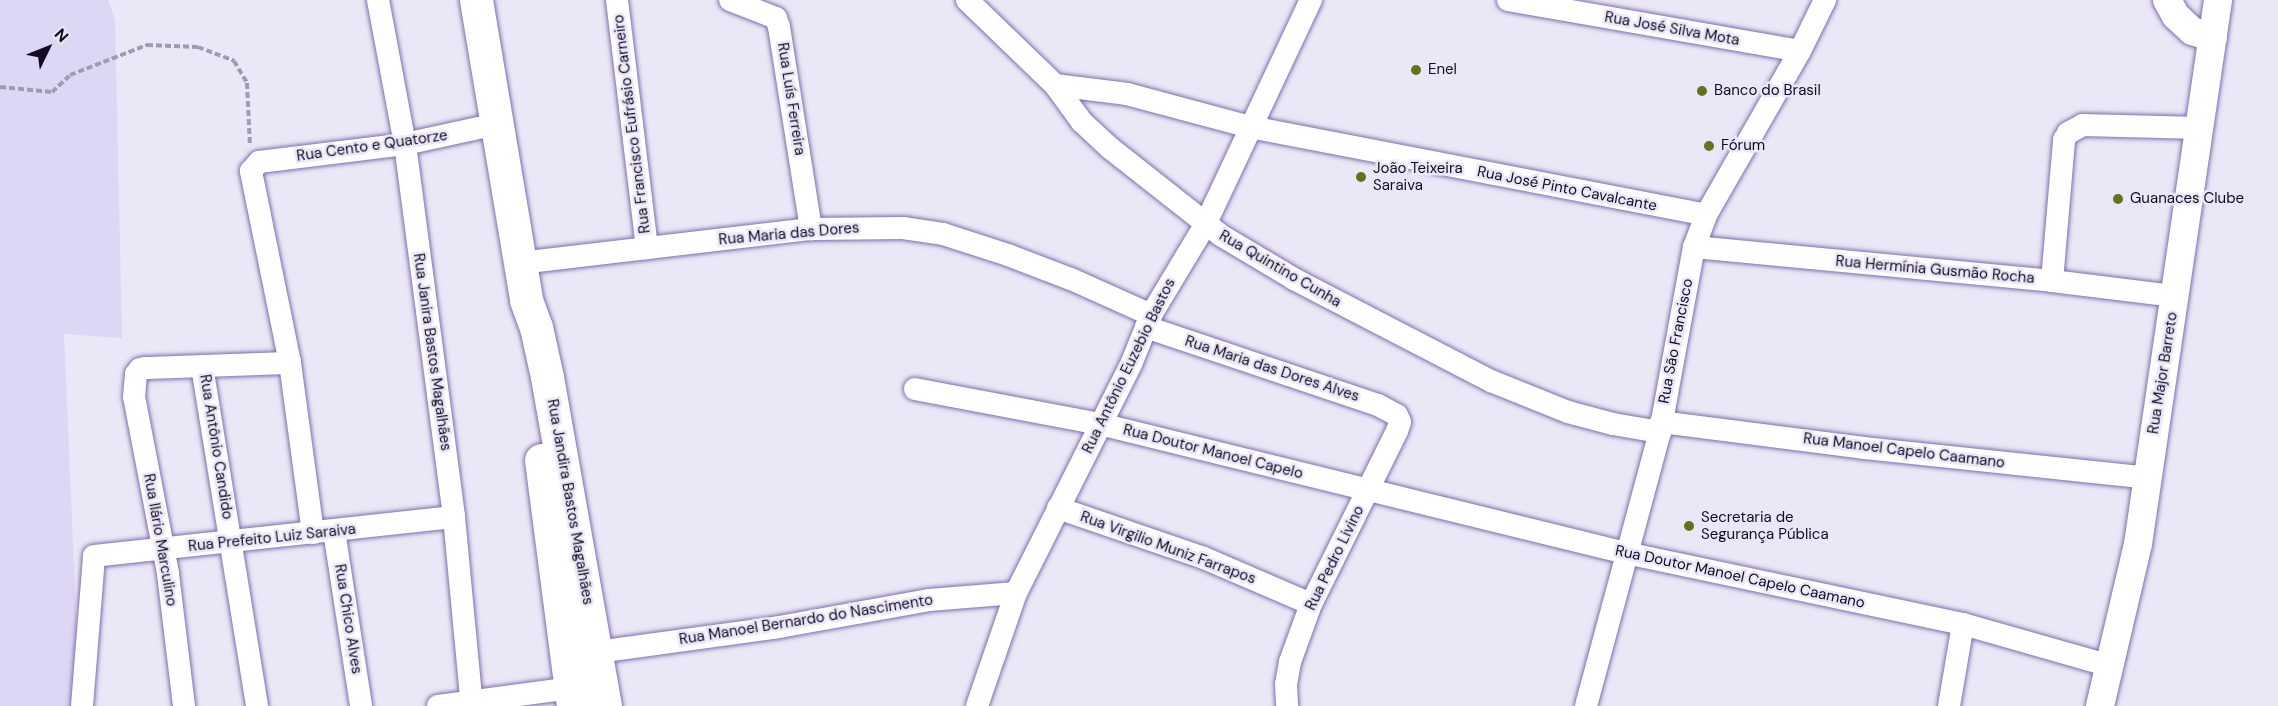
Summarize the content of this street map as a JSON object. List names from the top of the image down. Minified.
{"streets":{"highway":["Rua Jandira Bastos Magalhães"],"main road":["Rua Major Barreto"],"street":["Rua José Silva Mota","Rua Luís Ferreira","Rua Francisco Eufrásio Carneiro","Rua Cento e Quatorze","Rua José Pinto Cavalcante","Rua Maria das Dores","Rua Quintino Cunha","Rua Hermínia Gusmão Rocha","Rua São Francisco","Rua Janira Bastos Magalhães","Rua Antônio Euzebio Bastos","Rua Maria das Dores Alves","Rua Antônio Candido","Rua Manoel Capelo Caamano","Rua Doutor Manoel Capelo","Rua Prefeito Luiz Saraiva","Rua Ilário Marculino","Rua Virgilio Muniz Farrapos","Rua Pedro Livino","Rua Doutor Manoel Capelo Caamano","Rua Chico Alves","Rua Manoel Bernardo do Nascimento"]},"crossings":[["Rua José Silva Mota","Rua São Francisco"],["Rua Luís Ferreira","Rua Maria das Dores"],["Rua Francisco Eufrásio Carneiro","Rua Maria das Dores"],["Rua Cento e Quatorze","Rua Janira Bastos Magalhães"],["Rua Cento e Quatorze","Rua Jandira Bastos Magalhães"],["Rua Cento e Quatorze","Rua Chico Alves"],["Rua José Pinto Cavalcante","Rua Quintino Cunha"],["Rua José Pinto Cavalcante","Rua São Francisco"],["Rua José Pinto Cavalcante","Rua Antônio Euzebio Bastos"],["Rua Maria das Dores","Rua Antônio Euzebio Bastos"],["Rua Maria das Dores","Rua Maria das Dores Alves"],["Rua Maria das Dores","Rua Jandira Bastos Magalhães"],["Rua Quintino Cunha","Rua São Francisco"],["Rua Quintino Cunha","Rua Antônio Euzebio Bastos"],["Rua Quintino Cunha","Rua Manoel Capelo Caamano"],["Rua Hermínia Gusmão Rocha","Rua São Francisco"],["Rua Hermínia Gusmão Rocha","Rua Major Barreto"],["Rua São Francisco","Rua Manoel Capelo Caamano"],["Rua São Francisco","Rua Doutor Manoel Capelo Caamano"],["Rua Janira Bastos Magalhães","Rua Prefeito Luiz Saraiva"],["Rua Antônio Euzebio Bastos","Rua Maria das Dores Alves"],["Rua Antônio Euzebio Bastos","Rua Doutor Manoel Capelo"],["Rua Antônio Euzebio Bastos","Rua Virgilio Muniz Farrapos"],["Rua Antônio Euzebio Bastos","Rua Manoel Bernardo do Nascimento"],["Rua Maria das Dores Alves","Rua Pedro Livino"],["Rua Major Barreto","Rua Manoel Capelo Caamano"],["Rua Major Barreto","Rua Doutor Manoel Capelo Caamano"],["Rua Antônio Candido","Rua Prefeito Luiz Saraiva"],["Rua Antônio Candido","Rua Ilário Marculino"],["Rua Doutor Manoel Capelo","Rua Pedro Livino"],["Rua Doutor Manoel Capelo","Rua Doutor Manoel Capelo Caamano"],["Rua Jandira Bastos Magalhães","Rua Manoel Bernardo do Nascimento"],["Rua Prefeito Luiz Saraiva","Rua Ilário Marculino"],["Rua Prefeito Luiz Saraiva","Rua Chico Alves"],["Rua Virgilio Muniz Farrapos","Rua Pedro Livino"],["Rua Pedro Livino","Rua Doutor Manoel Capelo Caamano"]],"places":["Enel","Banco do Brasil","Fórum","João Teixeira Saraiva","Guanaces Clube","Secretaria de Segurança Pública"],"north":"top right"}
